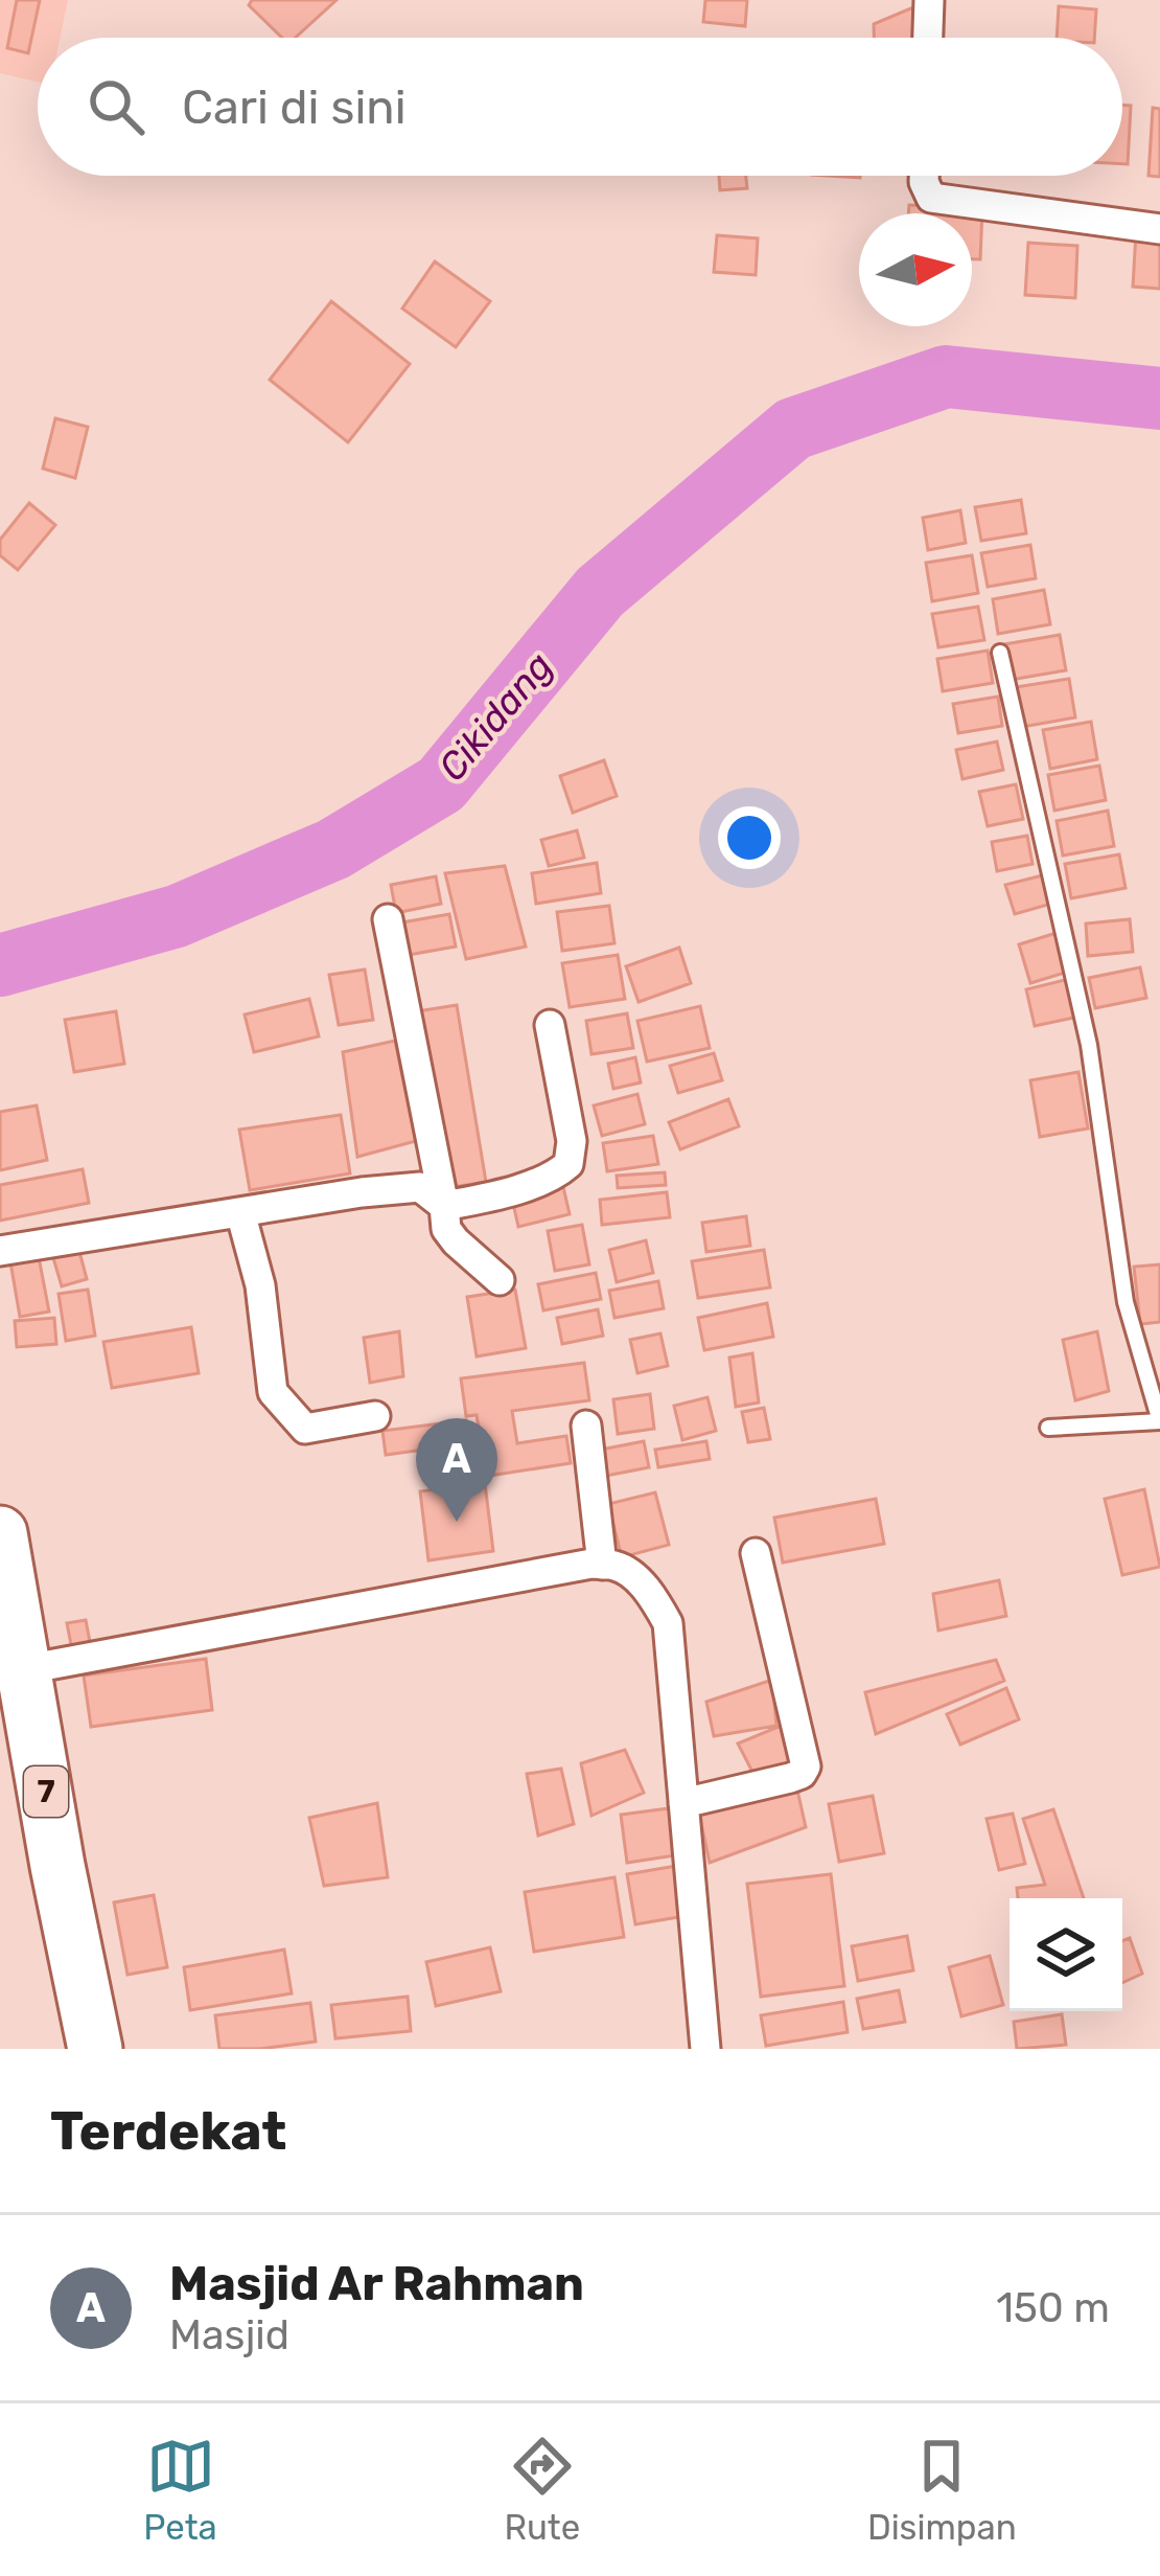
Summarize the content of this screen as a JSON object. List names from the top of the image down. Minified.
{"streets":{"highway":["7"]},"water":["Cikidang"],"north":"right","page":{"search":"Cari di sini","pins":"A","heading":"Terdekat","list":[{"mark":"A","name":"Masjid Ar Rahman","note":"Masjid","value":"150 m"}],"nav":["Peta","Rute","Disimpan"]}}
